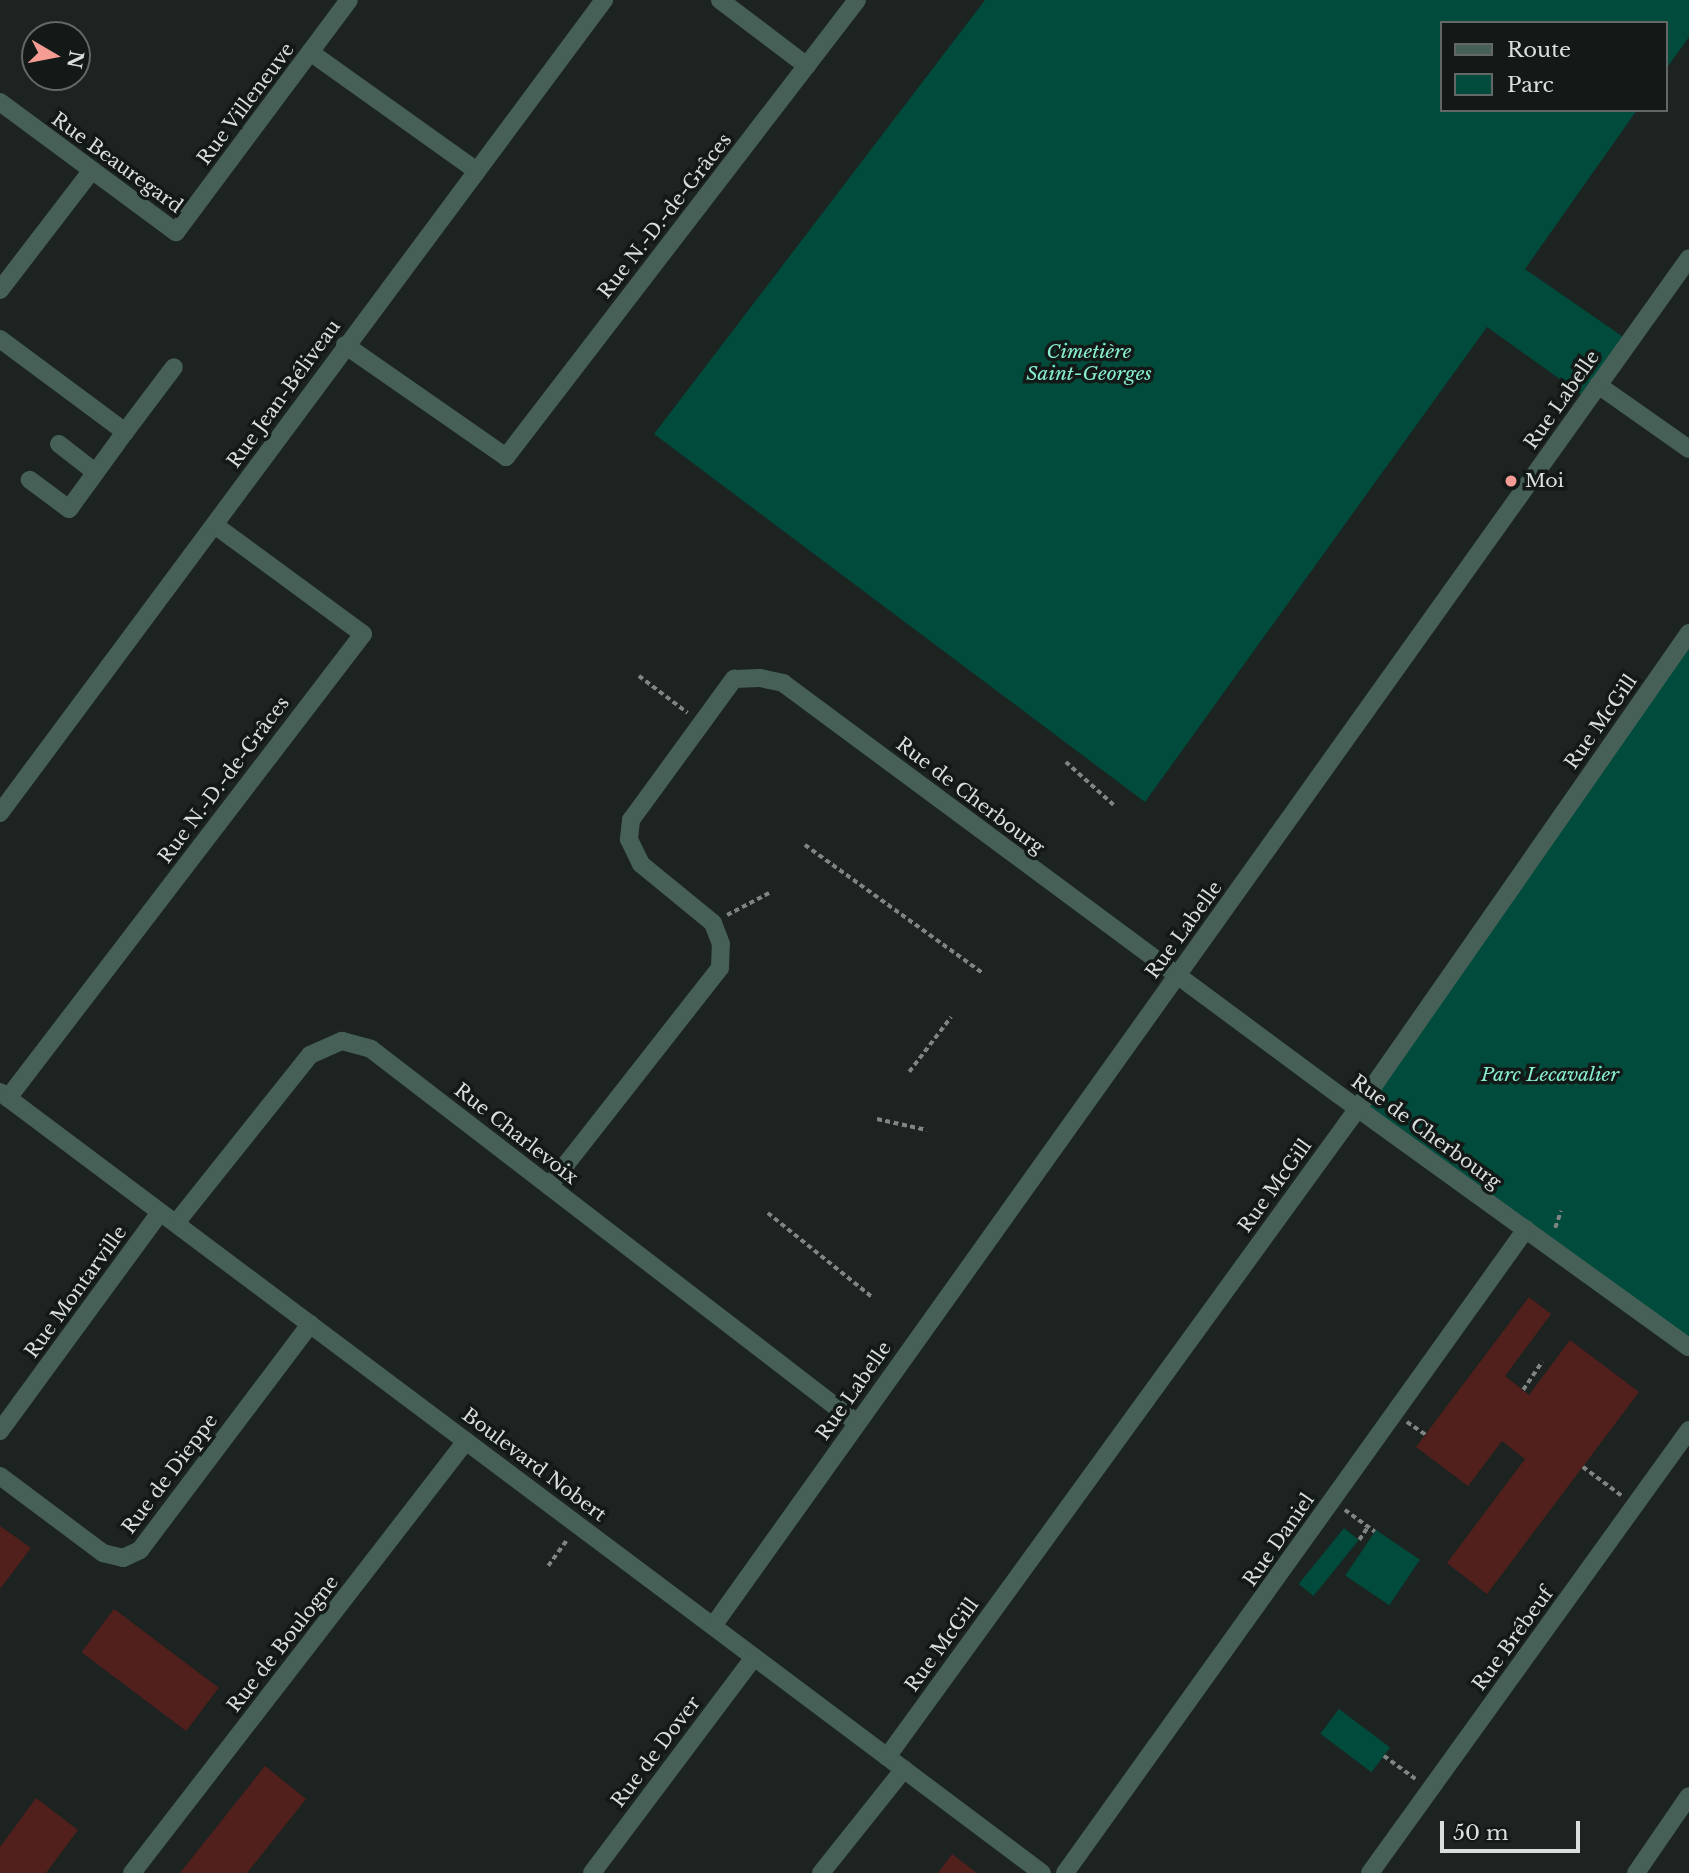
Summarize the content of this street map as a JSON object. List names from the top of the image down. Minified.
{"streets":{"street":["Rue Villeneuve","Rue Beauregard","Rue N.-D.-de-Grâces","Rue Jean-Béliveau","Rue Labelle","Rue McGill","Rue de Cherbourg","Rue Charlevoix","Rue Montarville","Boulevard Nobert","Rue de Dieppe","Rue Daniel","Rue Brébeuf","Rue de Boulogne","Rue de Dover"]},"crossings":[["Rue Villeneuve","Rue Beauregard"],["Rue N.-D.-de-Grâces","Rue Jean-Béliveau"],["Rue N.-D.-de-Grâces","Boulevard Nobert"],["Rue Labelle","Rue de Cherbourg"],["Rue Labelle","Rue Charlevoix"],["Rue Labelle","Boulevard Nobert"],["Rue McGill","Rue de Cherbourg"],["Rue McGill","Boulevard Nobert"],["Rue de Cherbourg","Rue Daniel"],["Rue Charlevoix","Boulevard Nobert"],["Rue Montarville","Boulevard Nobert"],["Boulevard Nobert","Rue de Dieppe"],["Boulevard Nobert","Rue de Boulogne"],["Boulevard Nobert","Rue de Dover"]],"parks":["Cimetière Saint-Georges","Parc Lecavalier"],"places":["Moi"],"legend":["Route","Parc"],"scale_bar":"50 m","north":"right"}
